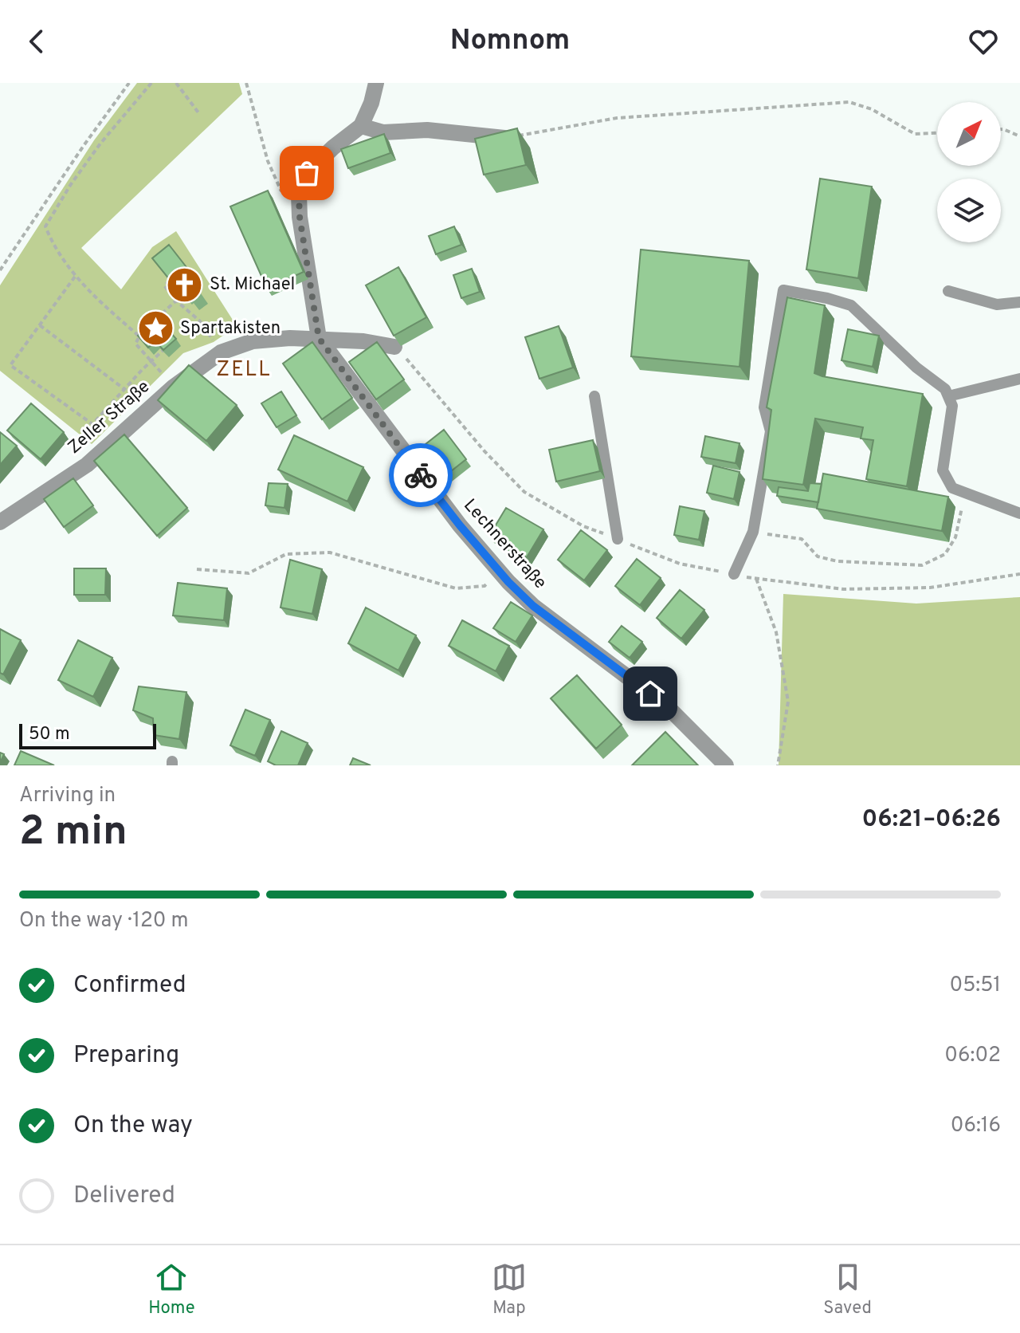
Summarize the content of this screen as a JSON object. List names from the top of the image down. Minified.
{"streets":{"street":["Zeller Straße","Lechnerstraße"]},"crossings":[["Zeller Straße","Lechnerstraße"]],"districts":["ZELL"],"places":{"church":["St. Michael"],"place":["Spartakisten"]},"scale_bar":"50 m","north":"top right","page":{"header":"Nomnom","scale":"50 m","heading":["2 min","Arriving in","06:21–06:26"],"bar":"On the way · 120 m","list":[["Confirmed","05:51"],["Preparing","06:02"],["On the way","06:16"],"Delivered"],"tabs":["Home","Map","Saved"]}}
